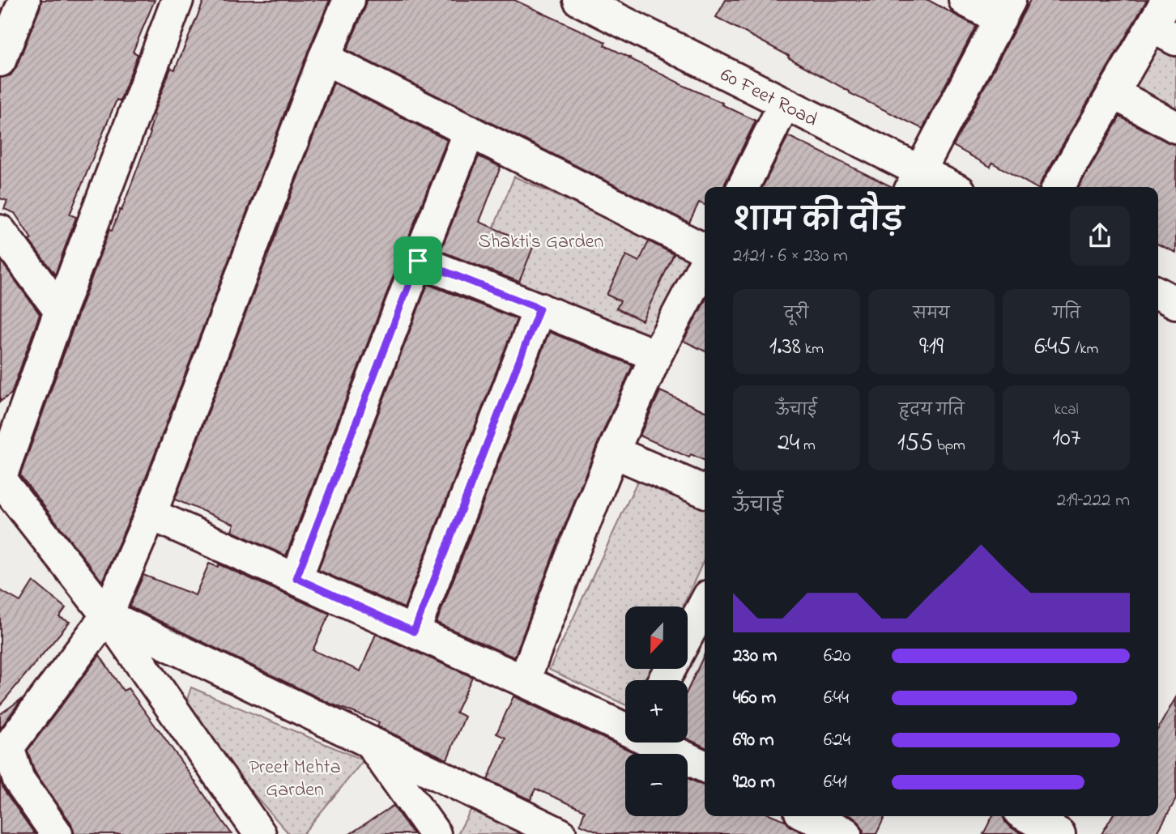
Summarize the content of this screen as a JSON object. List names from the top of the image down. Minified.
{"streets":{"street":["60 Feet Road"]},"parks":["Shakti's Garden","Preet Mehta Garden"],"north":"bottom","page":{"heading":["शाम की दौड़","21:21 · 6 × 230 m"],"stats":[["दूरी","1.38 km"],["समय","9:19"],["गति","6:45 /km"],["ऊँचाई","24 m"],["हृदय गति","155 bpm"],["kcal","107"]],"chart":["ऊँचाई","219–222 m"],"map_buttons":["+","−"],"list":[{"name":"230 m","note":"6:20"},{"name":"460 m","note":"6:44"},{"name":"690 m","note":"6:24"},{"name":"920 m","note":"6:41"}]}}
